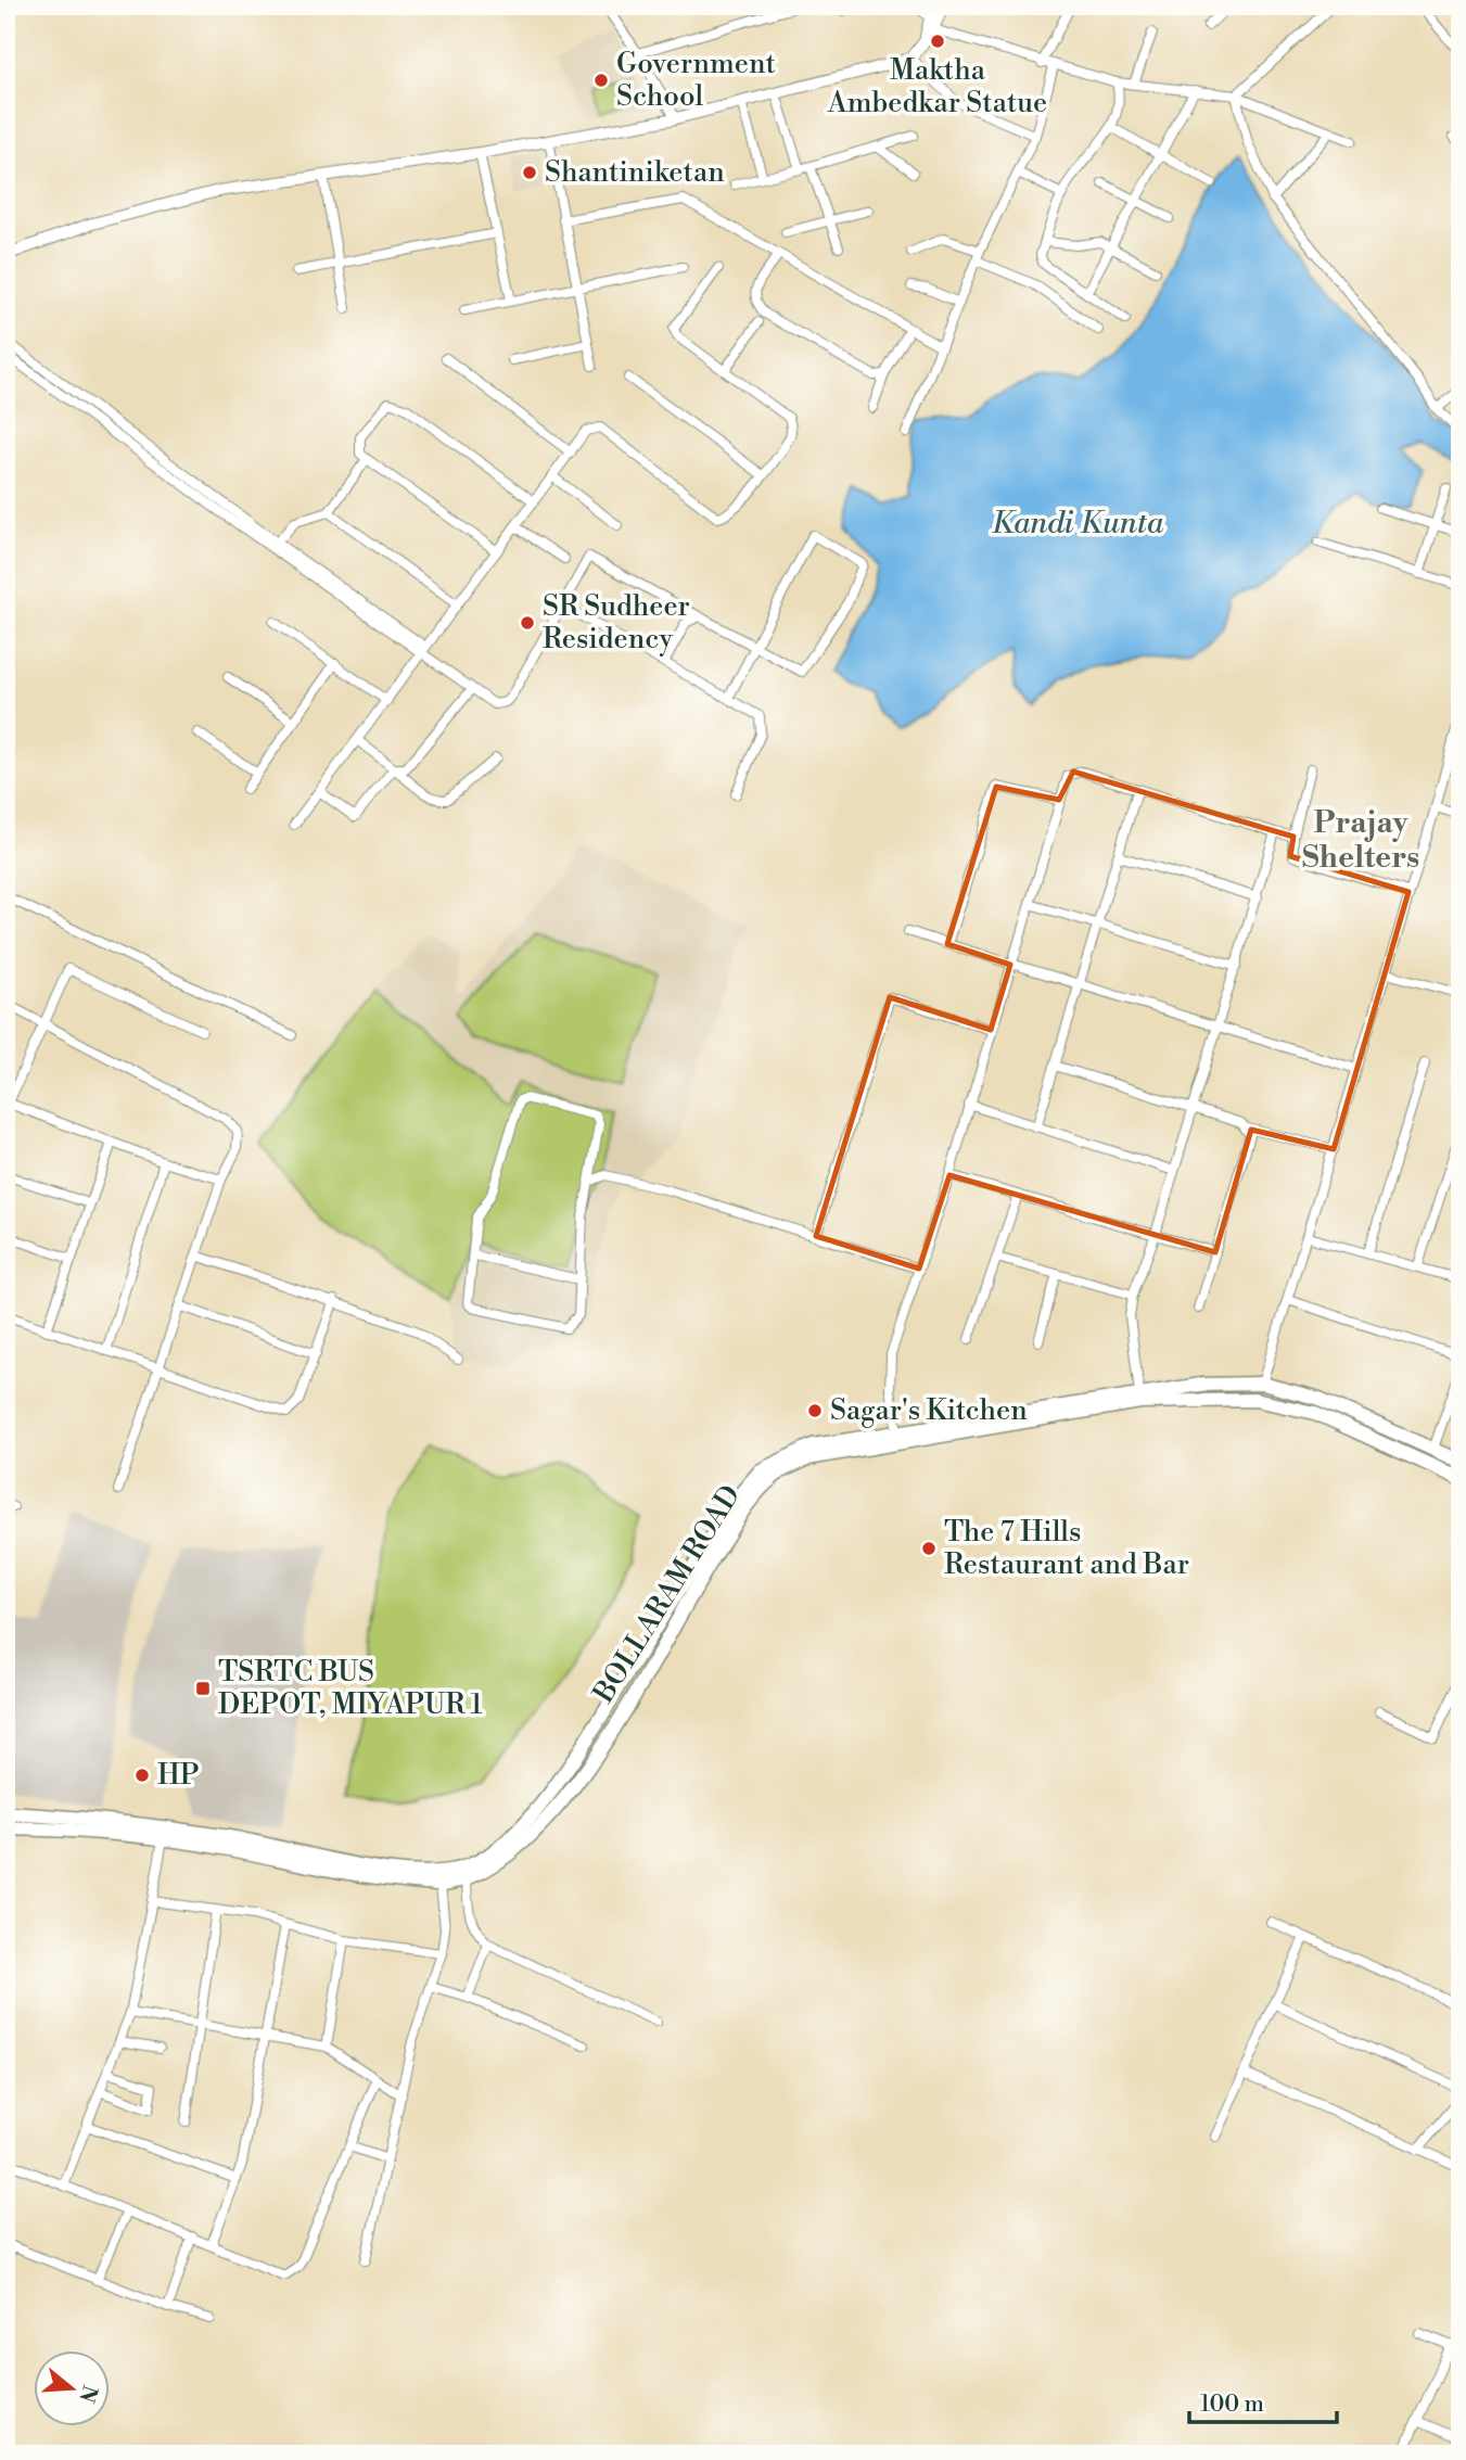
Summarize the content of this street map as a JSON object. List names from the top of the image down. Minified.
{"streets":{"main road":["BOLLARAM ROAD"]},"districts":["Prajay Shelters"],"water":["Kandi Kunta"],"places":{"other":["Maktha Ambedkar Statue","Government School","Shantiniketan","SR Sudheer Residency","Sagar's Kitchen","The 7 Hills Restaurant and Bar","HP"],"transit":["TSRTC BUS DEPOT, MIYAPUR 1"]},"scale_bar":"100 m","north":"right"}
